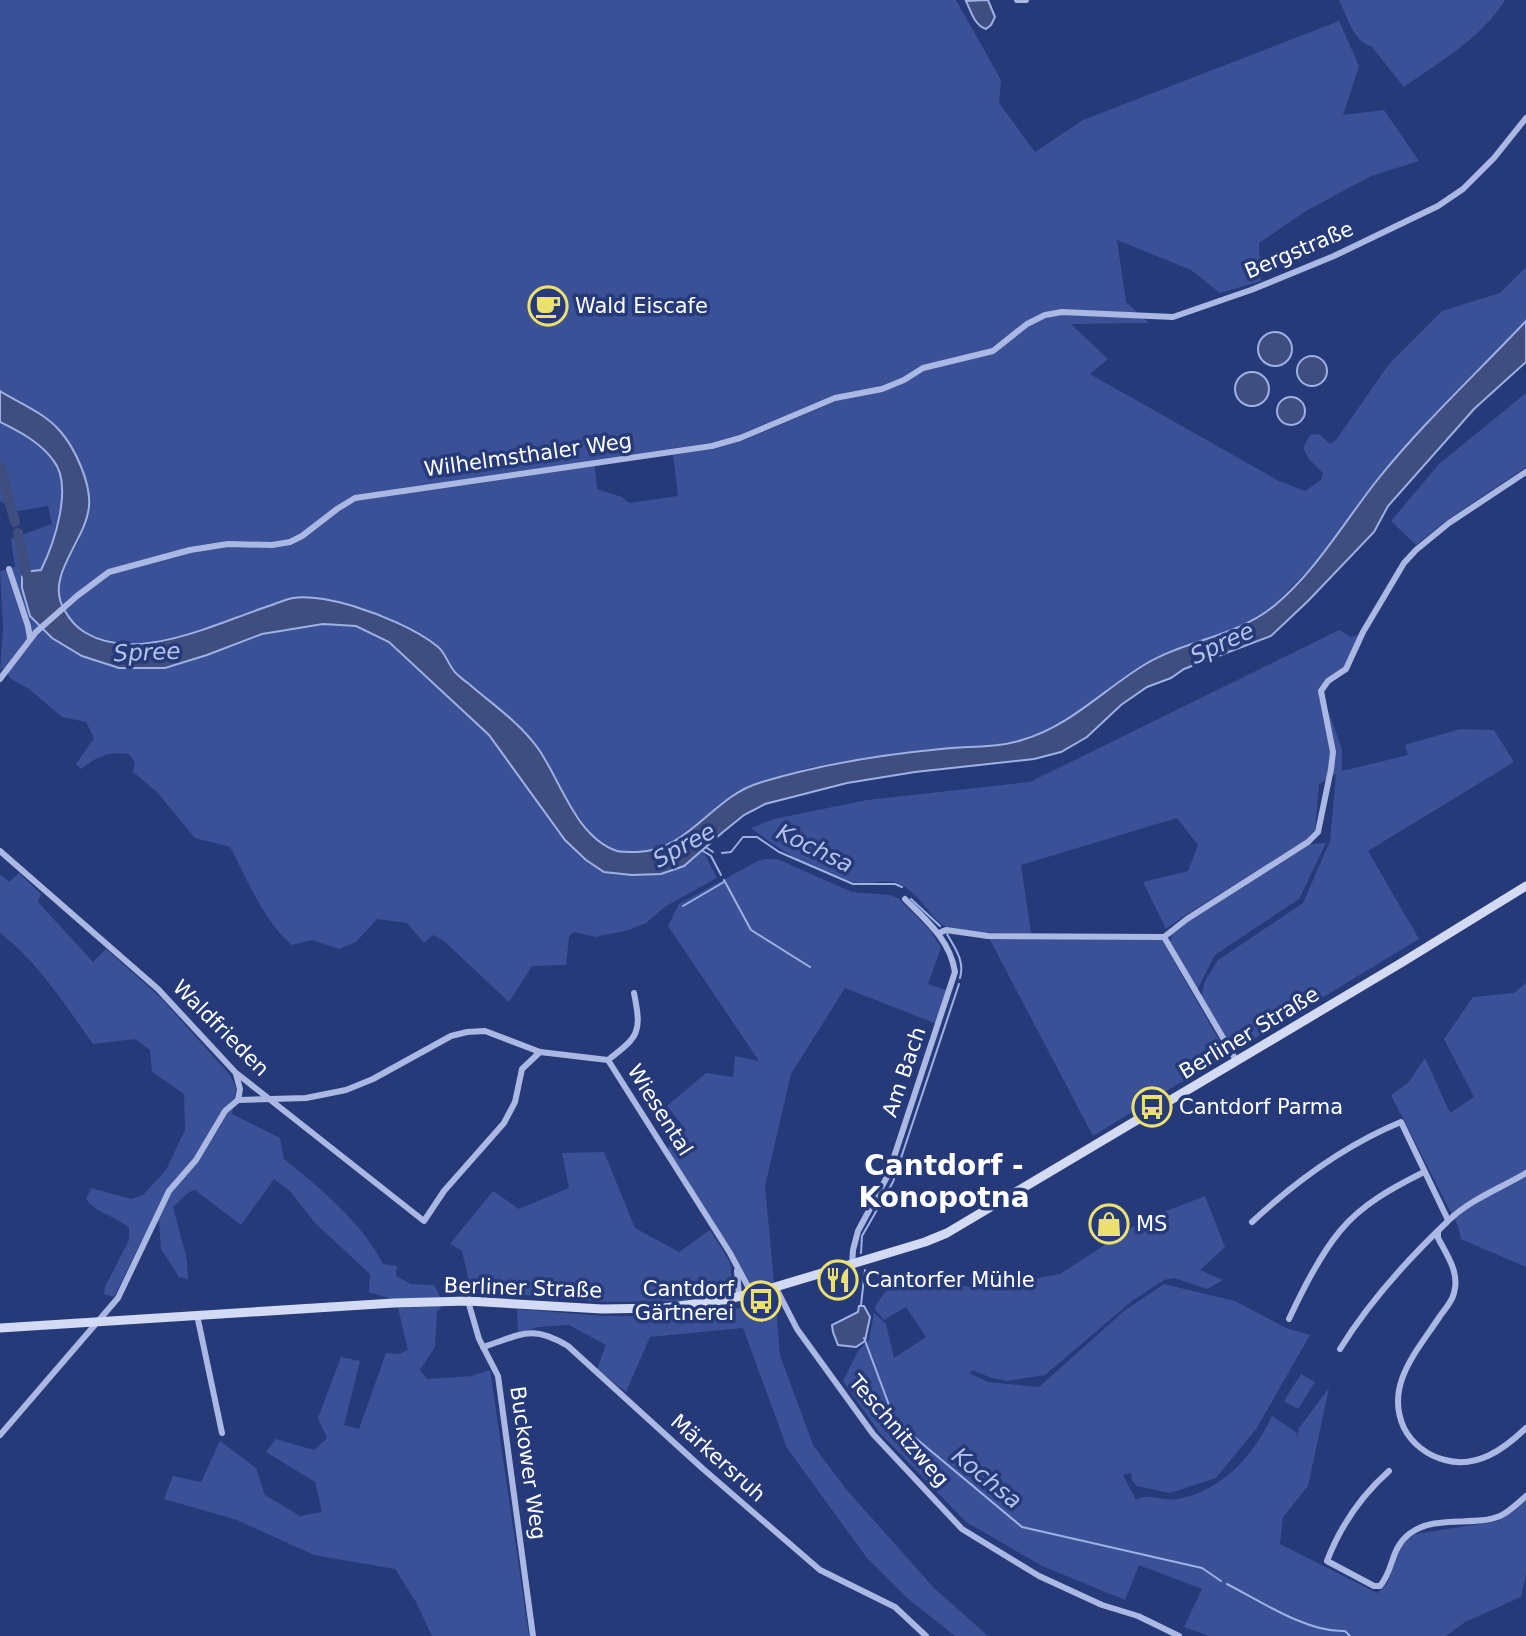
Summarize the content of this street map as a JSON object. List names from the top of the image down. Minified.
{"streets":{"main road":["Berliner Straße"],"street":["Bergstraße","Wilhelmsthaler Weg","Waldfrieden","Am Bach","Wiesental","Teschnitzweg","Märkersruh","Buckower Weg"]},"crossings":[["Bergstraße","Wilhelmsthaler Weg"],["Waldfrieden","Wiesental"],["Berliner Straße","Am Bach"],["Berliner Straße","Wiesental"],["Berliner Straße","Teschnitzweg"],["Berliner Straße","Buckower Weg"],["Märkersruh","Buckower Weg"]],"districts":["Cantdorf - Konopotna"],"water":["Spree","Kochsa"],"places":{"cafe":["Wald Eiscafe"],"bus stop":["Cantdorf Parma","Cantdorf Gärtnerei"],"shop":["MS"],"restaurant":["Cantorfer Mühle"]}}
